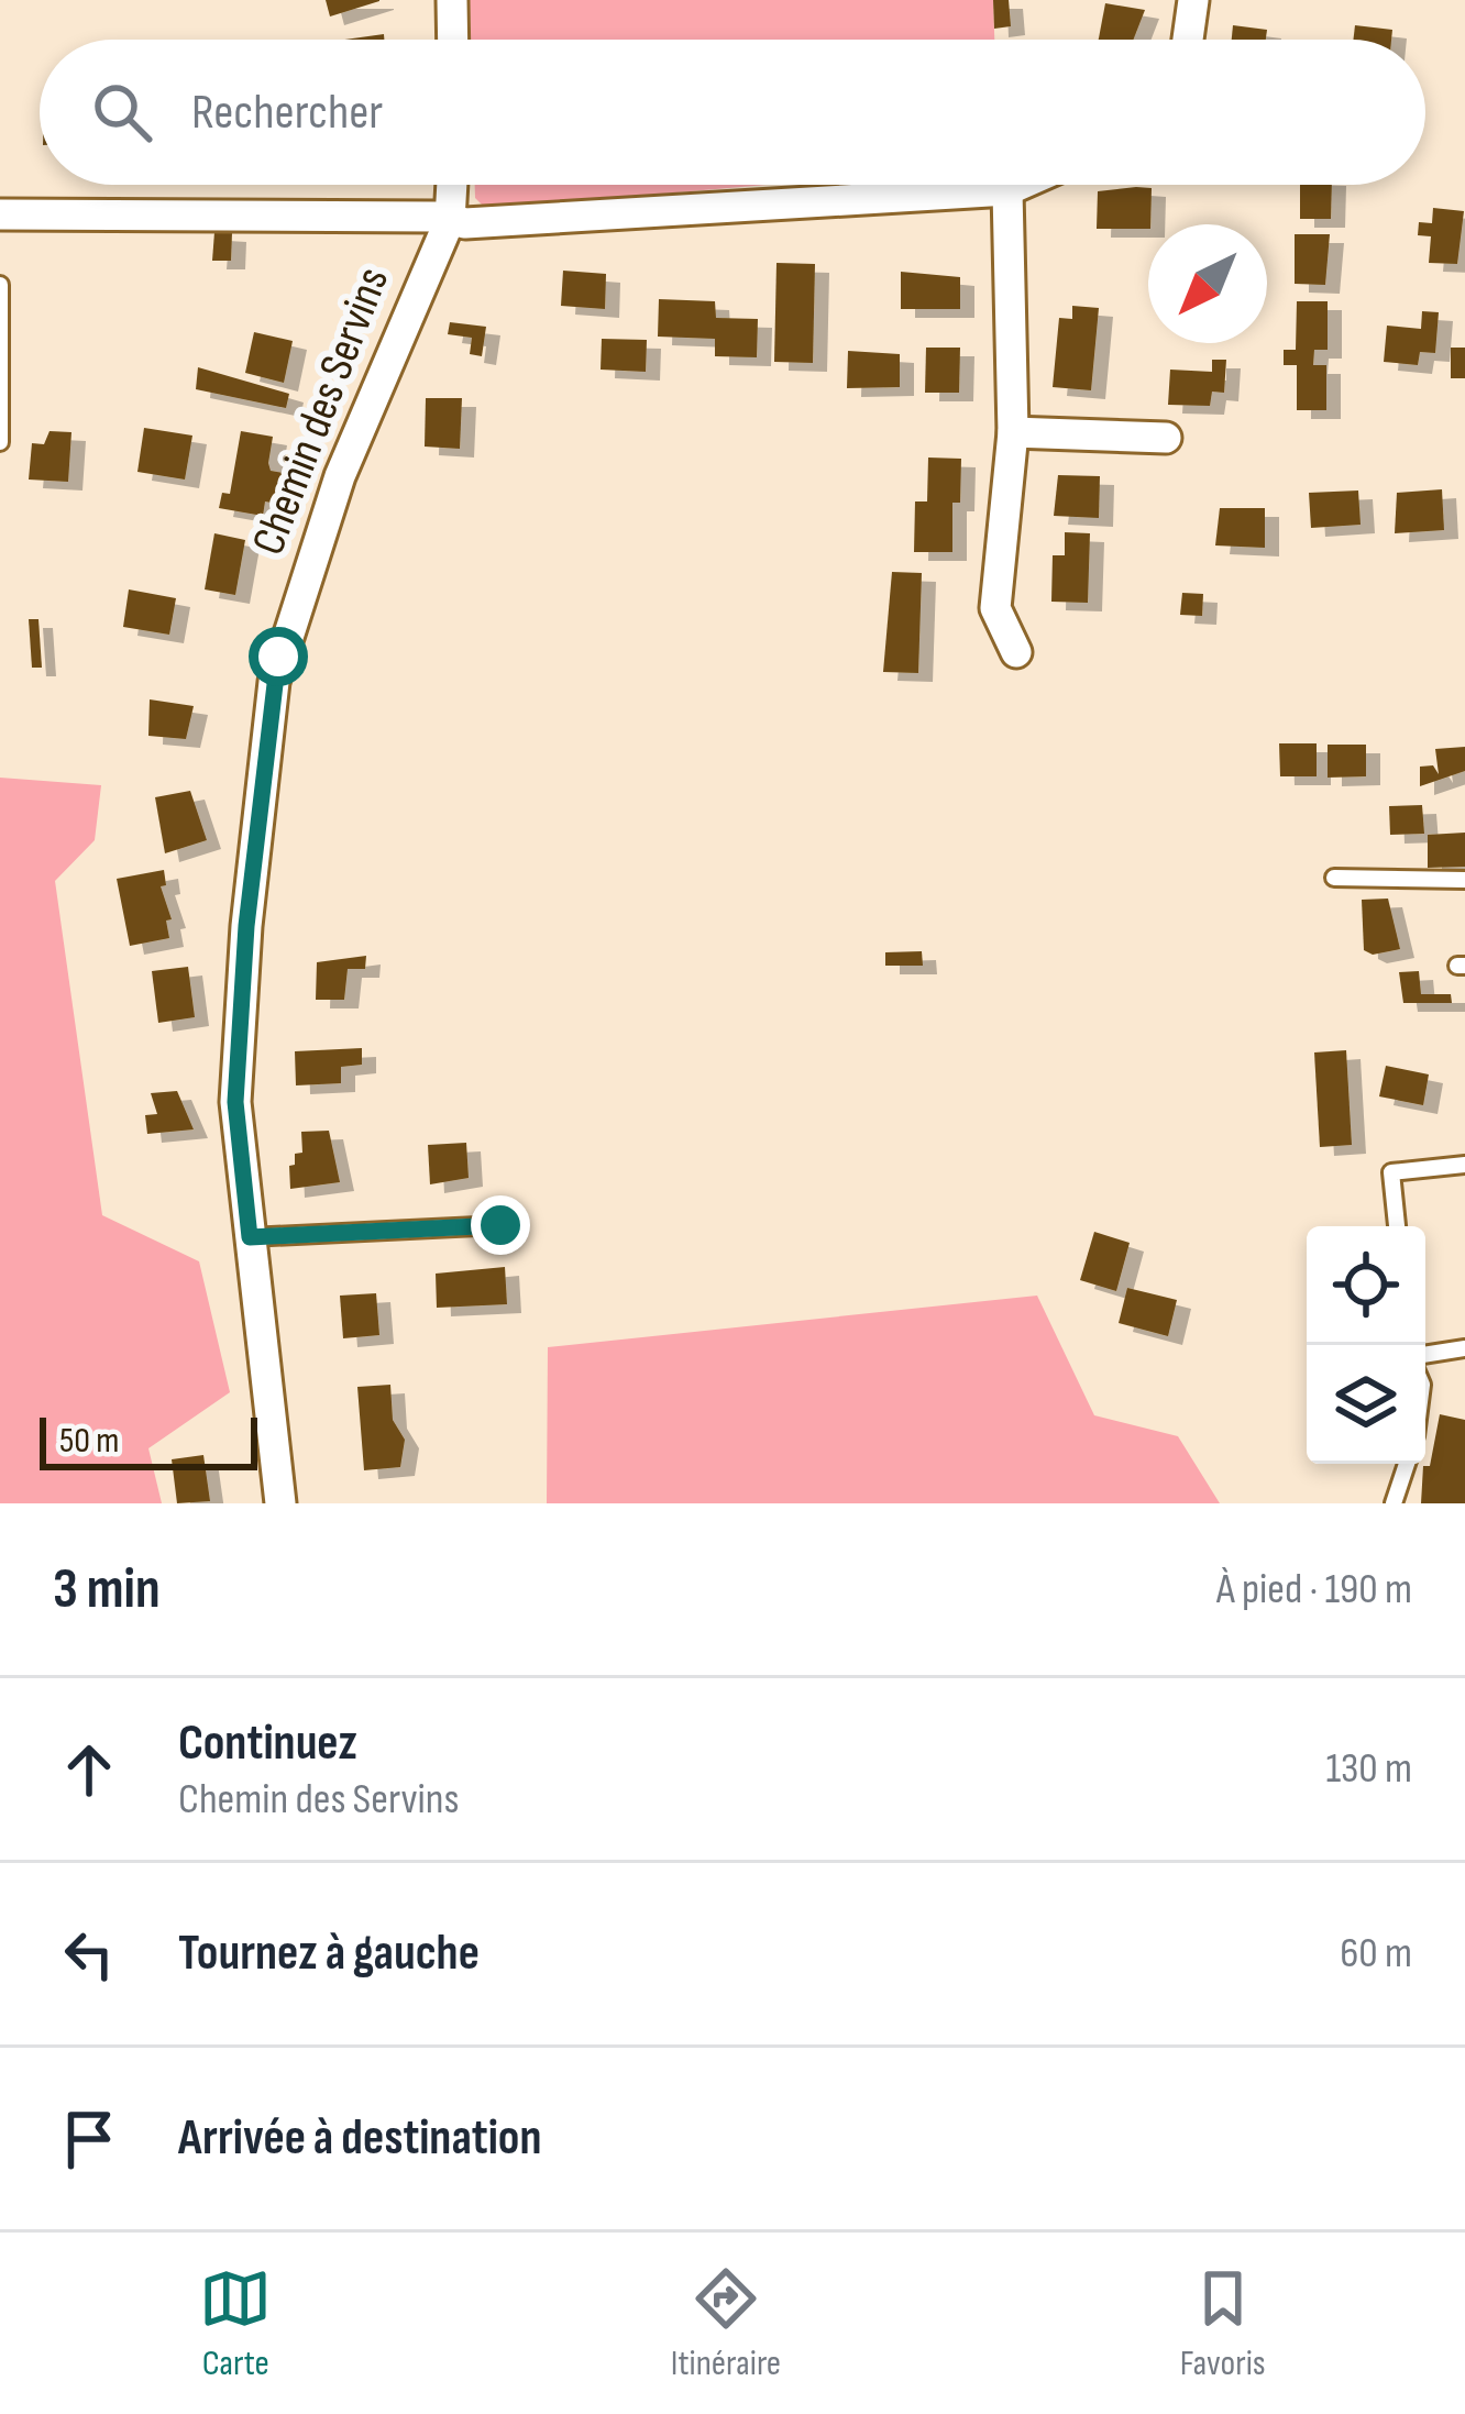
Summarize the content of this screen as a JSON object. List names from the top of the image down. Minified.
{"streets":{"street":["Chemin des Servins"]},"scale_bar":"50 m","north":"bottom left","page":{"search":"Rechercher","scale":"50 m","heading":["3 min","À pied · 190 m"],"list":[["Continuez","Chemin des Servins","130 m"],["Tournez à gauche","60 m"],"Arrivée à destination"],"nav":["Carte","Itinéraire","Favoris"]}}
